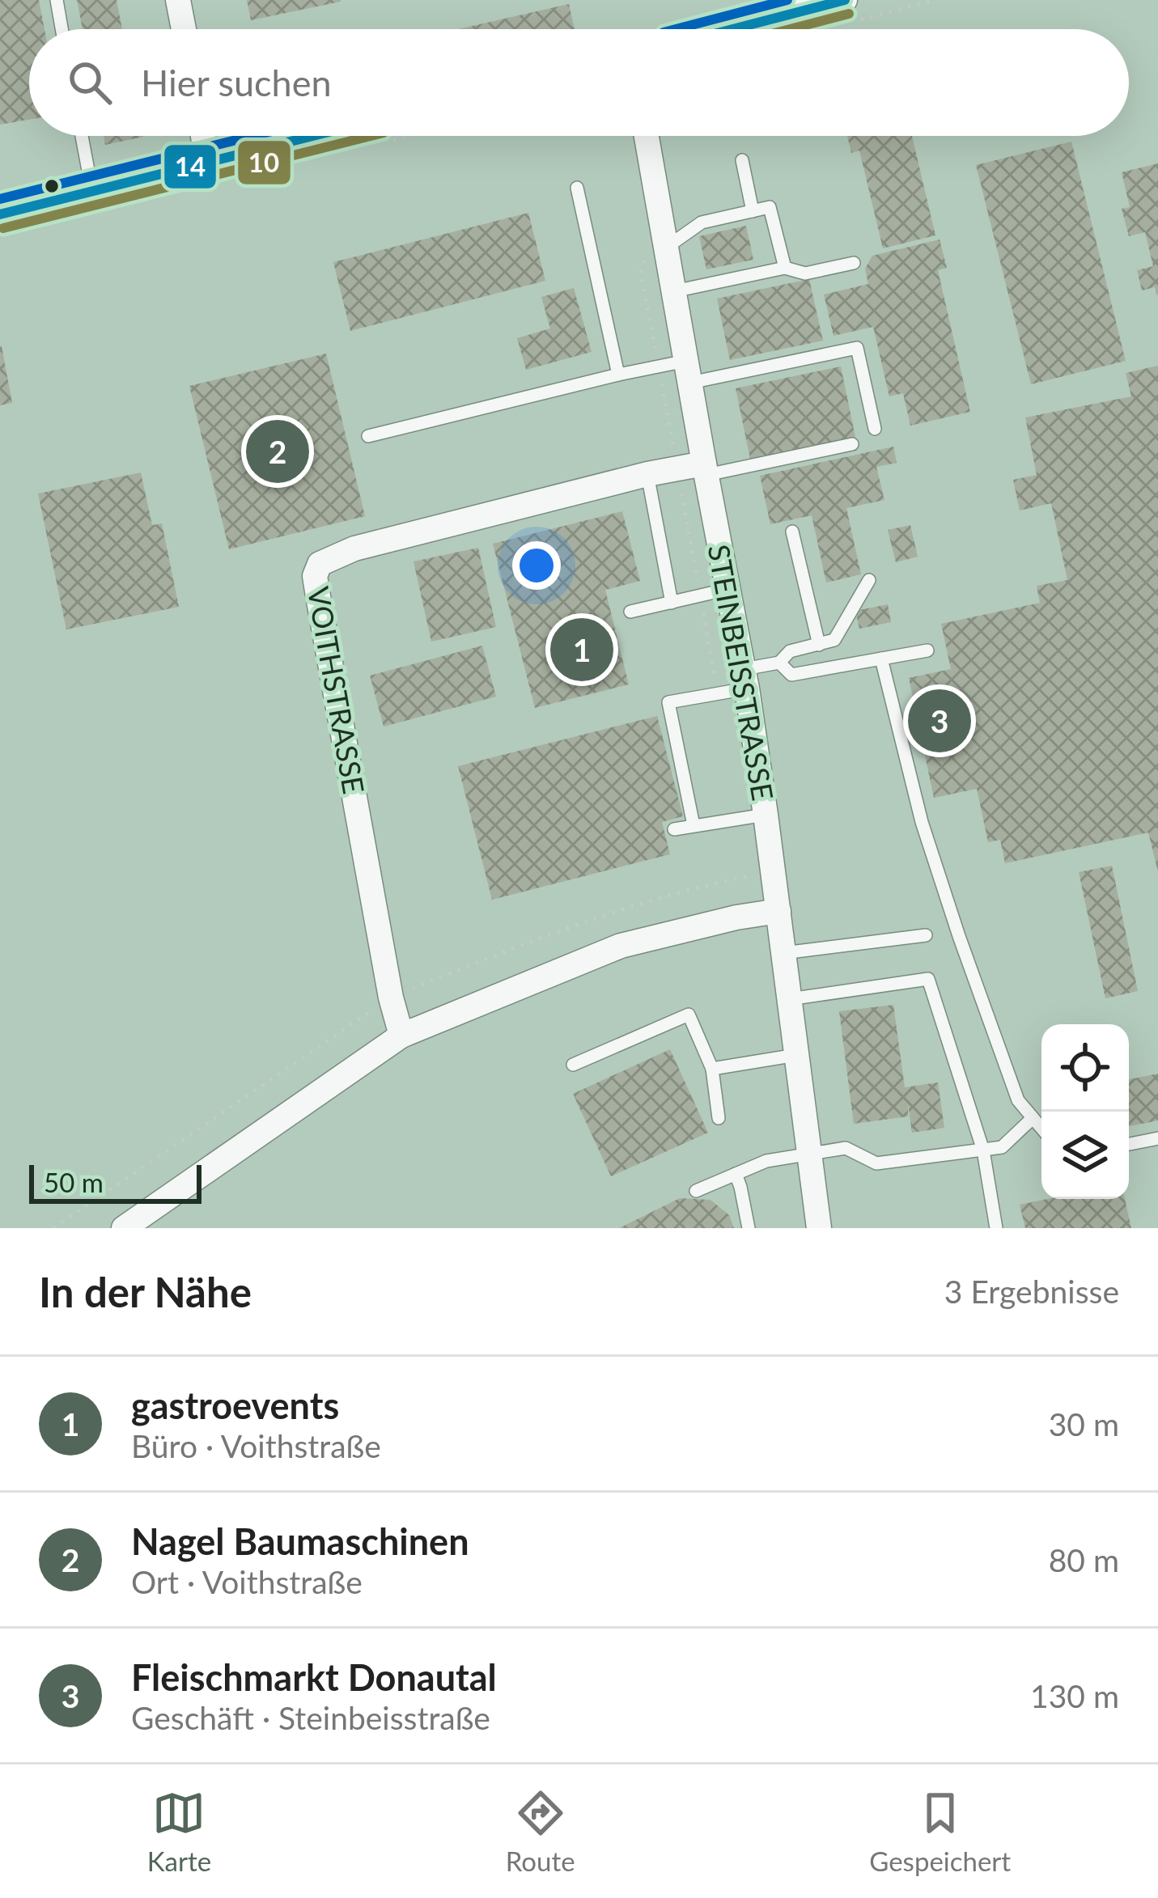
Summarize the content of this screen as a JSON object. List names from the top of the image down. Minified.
{"streets":{"street":["STEINBEISSTRASSE","VOITHSTRASSE"]},"crossings":[["STEINBEISSTRASSE","VOITHSTRASSE"]],"lines":["transit line 14","transit line 10"],"scale_bar":"50 m","page":{"search":"Hier suchen","pins":["2","1","3"],"scale":"50 m","heading":["In der Nähe","3 Ergebnisse"],"list":[{"mark":"1","name":"gastroevents","note":"Büro · Voithstraße","value":"30 m"},{"mark":"2","name":"Nagel Baumaschinen","note":"Ort · Voithstraße","value":"80 m"},{"mark":"3","name":"Fleischmarkt Donautal","note":"Geschäft · Steinbeisstraße","value":"130 m"}],"nav":["Karte","Route","Gespeichert"]}}
